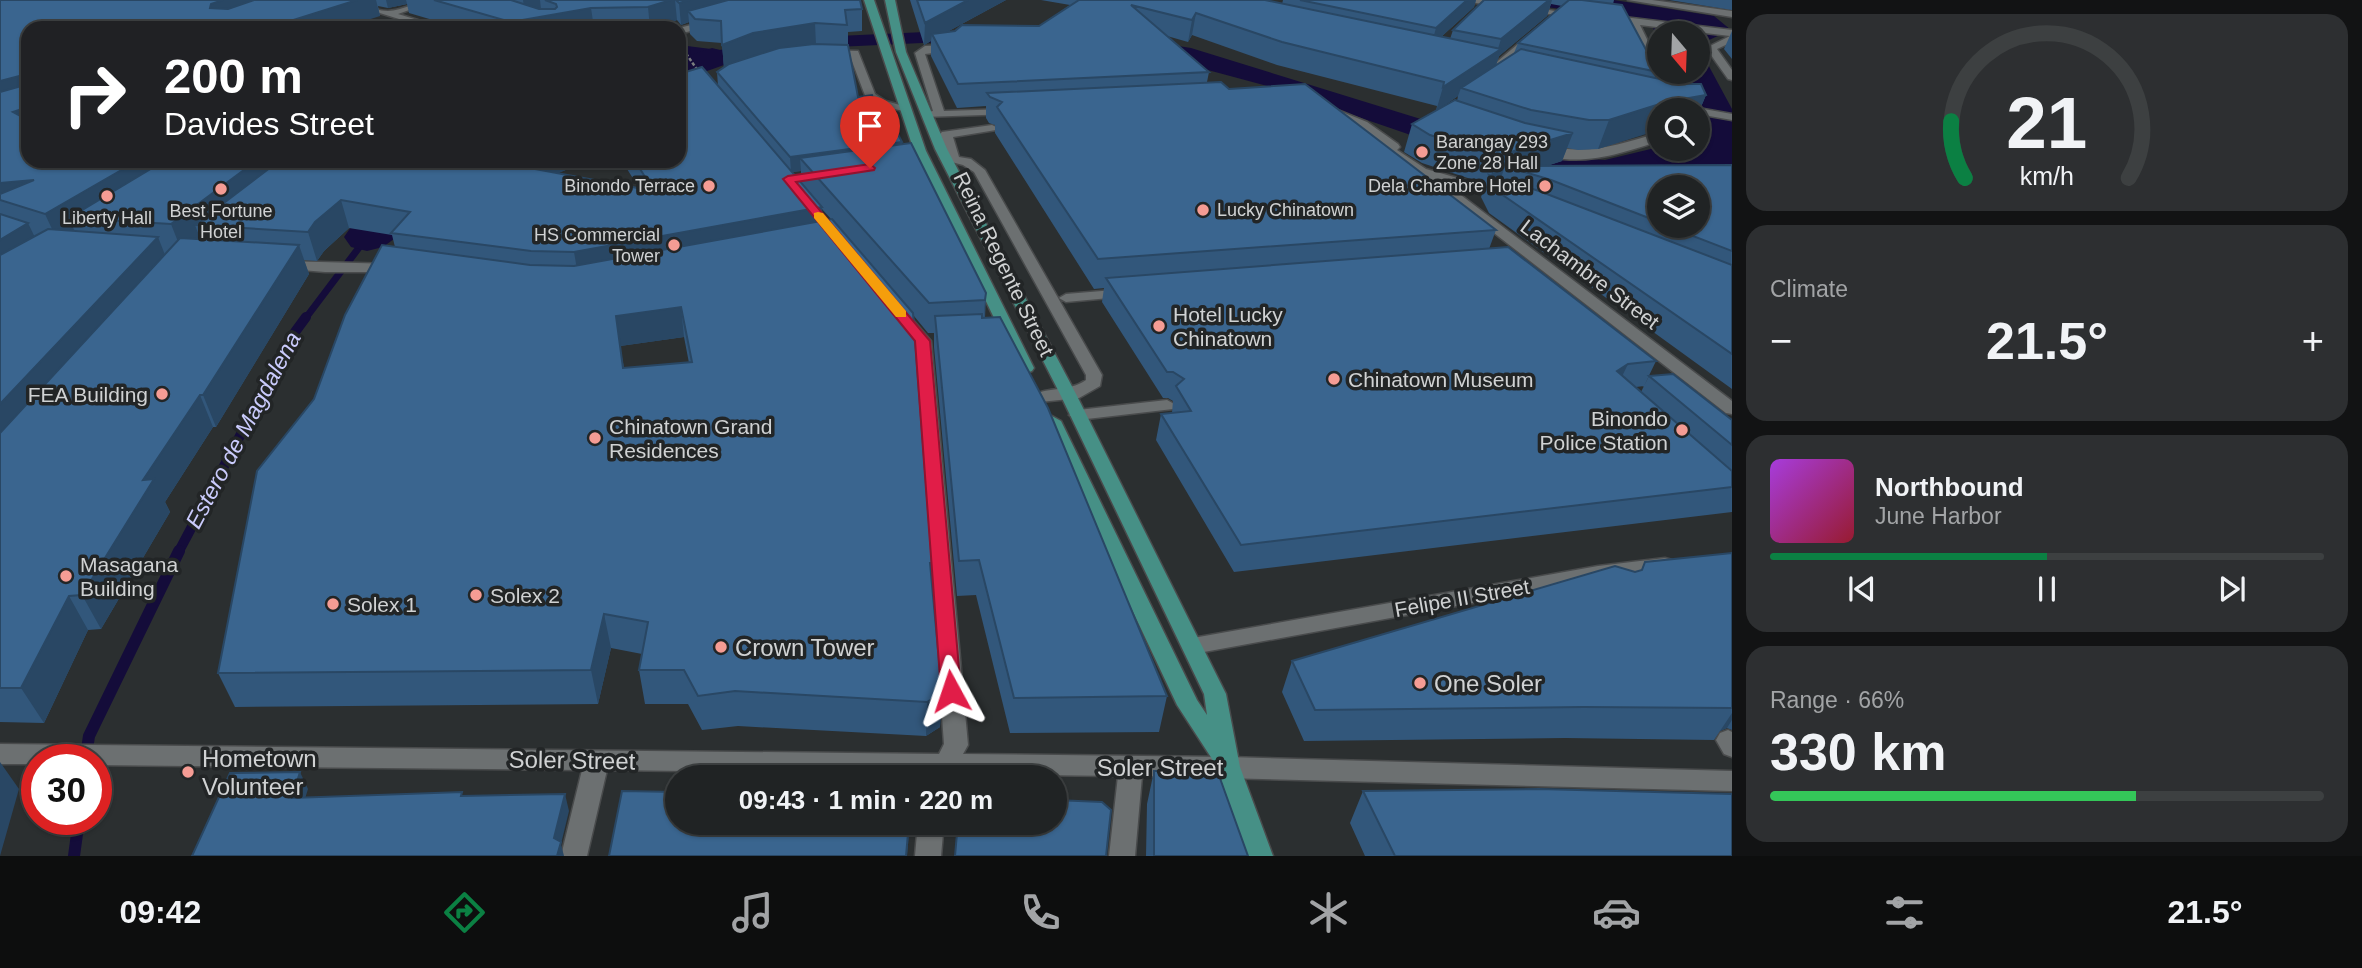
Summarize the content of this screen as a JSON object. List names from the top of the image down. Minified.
{"streets":{"main road":["Reina Regente Street"],"street":["Lachambre Street","Felipe II Street","Soler Street"]},"crossings":[["Reina Regente Street","Felipe II Street"],["Reina Regente Street","Soler Street"]],"water":["Estero de Magdalena"],"places":["Barangay 293 Zone 28 Hall","Binondo Terrace","Dela Chambre Hotel","Best Fortune Hotel","Liberty Hall","Lucky Chinatown","HS Commercial Tower","Hotel Lucky Chinatown","Chinatown Museum","FEA Building","Binondo Police Station","Chinatown Grand Residences","Masagana Building","Solex 2","Solex 1","Crown Tower","One Soler","Hometown Volunteer"],"north":"bottom","page":{"turn":["200 m","Davides Street"],"tile":["Climate",["Range · 66%","330 km"]],"heat":["−","21.5°","+"],"song":["Northbound","June Harbor"],"limit":"30","trip":"09:43 · 1 min · 220 m","tabs":["09:42","21.5°"],"gauge":["21","km/h"]}}
